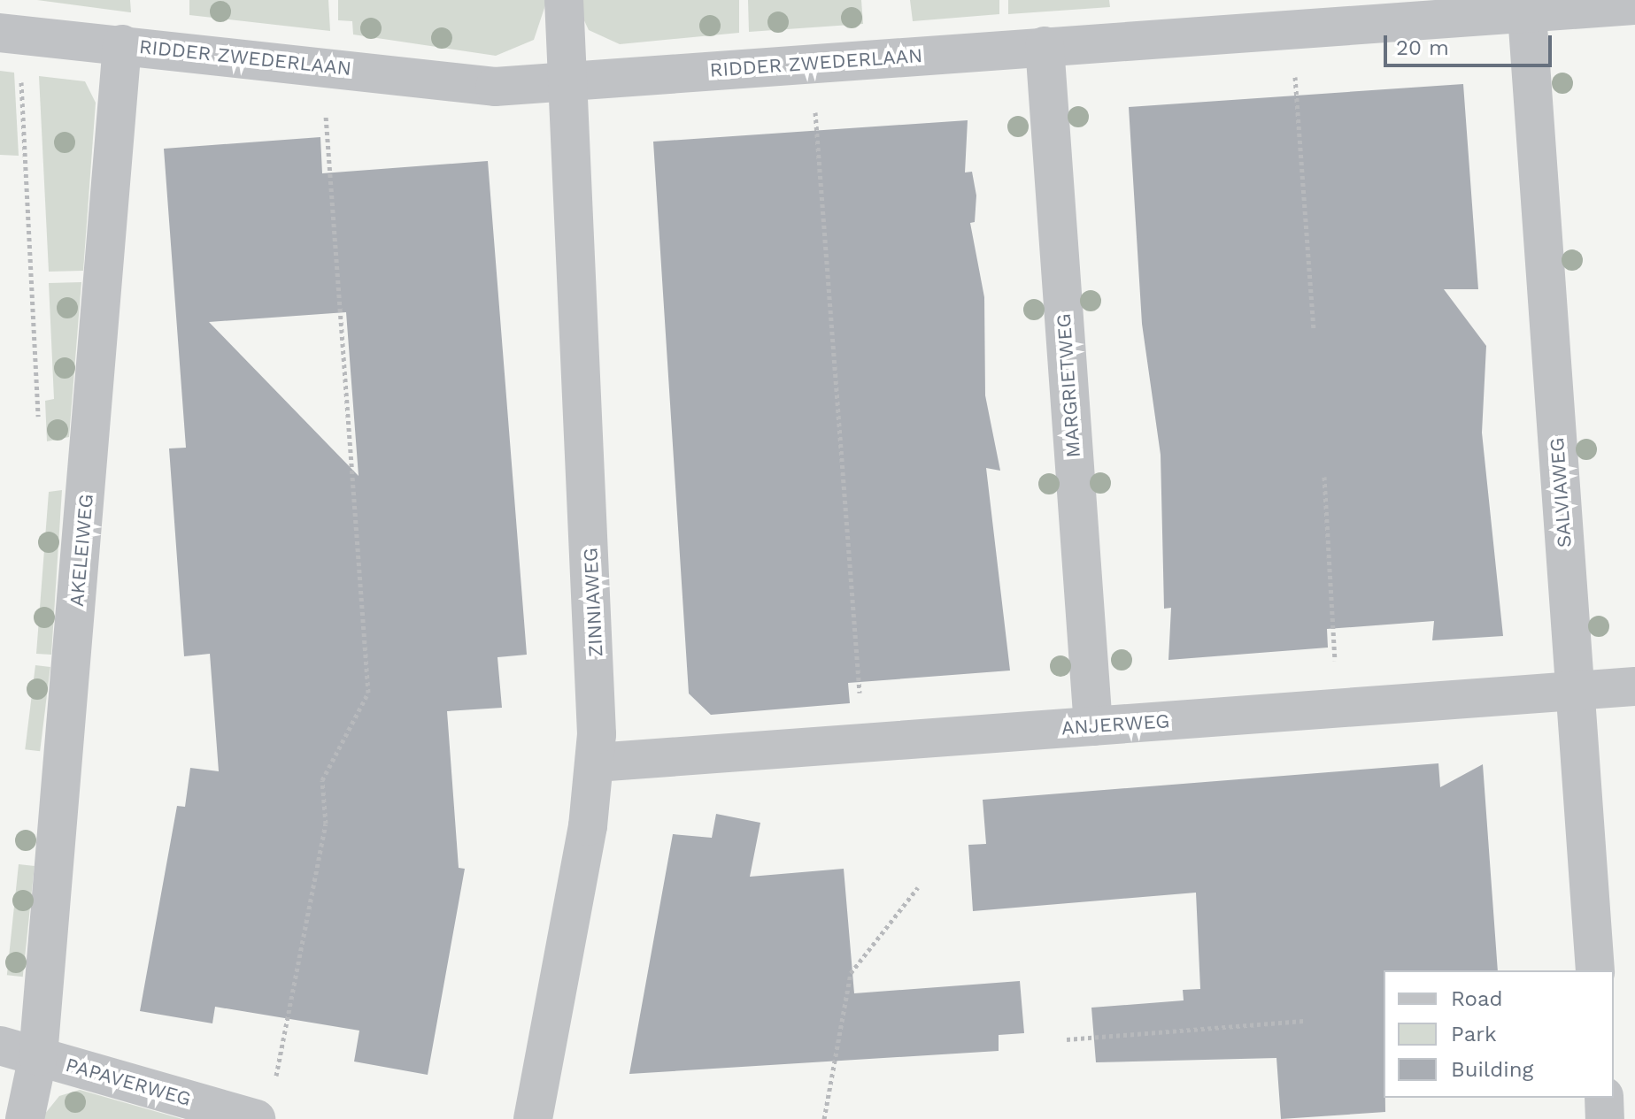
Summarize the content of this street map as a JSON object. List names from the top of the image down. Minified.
{"streets":{"street":["RIDDER ZWEDERLAAN","MARGRIETWEG","SALVIAWEG","AKELEIWEG","ZINNIAWEG","ANJERWEG","PAPAVERWEG"]},"crossings":[["RIDDER ZWEDERLAAN","MARGRIETWEG"],["RIDDER ZWEDERLAAN","SALVIAWEG"],["RIDDER ZWEDERLAAN","AKELEIWEG"],["RIDDER ZWEDERLAAN","ZINNIAWEG"],["MARGRIETWEG","ANJERWEG"],["SALVIAWEG","ANJERWEG"],["AKELEIWEG","PAPAVERWEG"],["ZINNIAWEG","ANJERWEG"]],"legend":["Road","Park","Building"],"scale_bar":"20 m"}
